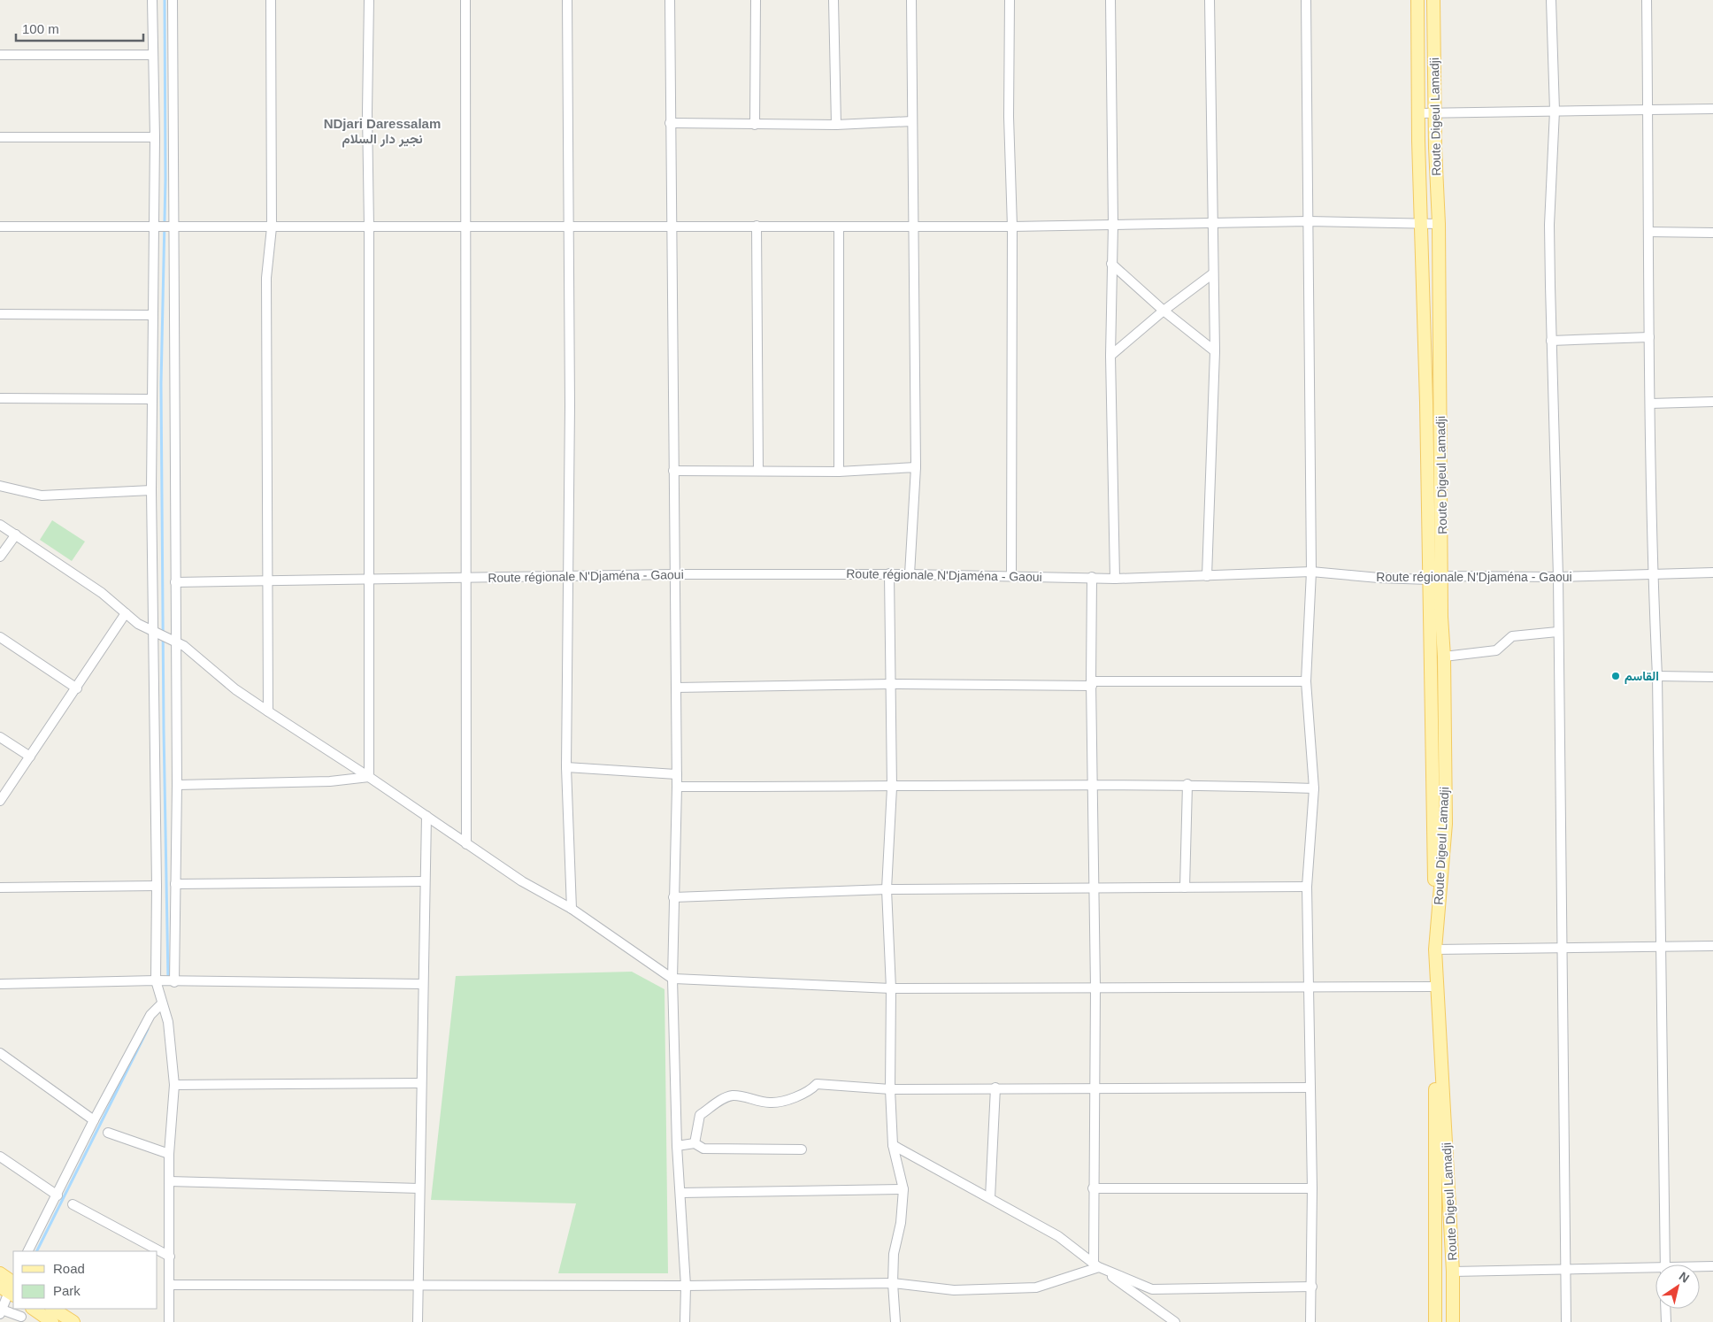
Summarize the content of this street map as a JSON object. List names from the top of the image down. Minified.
{"streets":{"main road":["Route Digeul Lamadji"],"street":["Route régionale N'Djaména - Gaoui"]},"crossings":[["Route Digeul Lamadji","Route régionale N'Djaména - Gaoui"]],"districts":["NDjari Daressalam نجير دار السلام"],"places":["القاسم"],"legend":["Road","Park"],"scale_bar":"100 m","north":"top right"}
